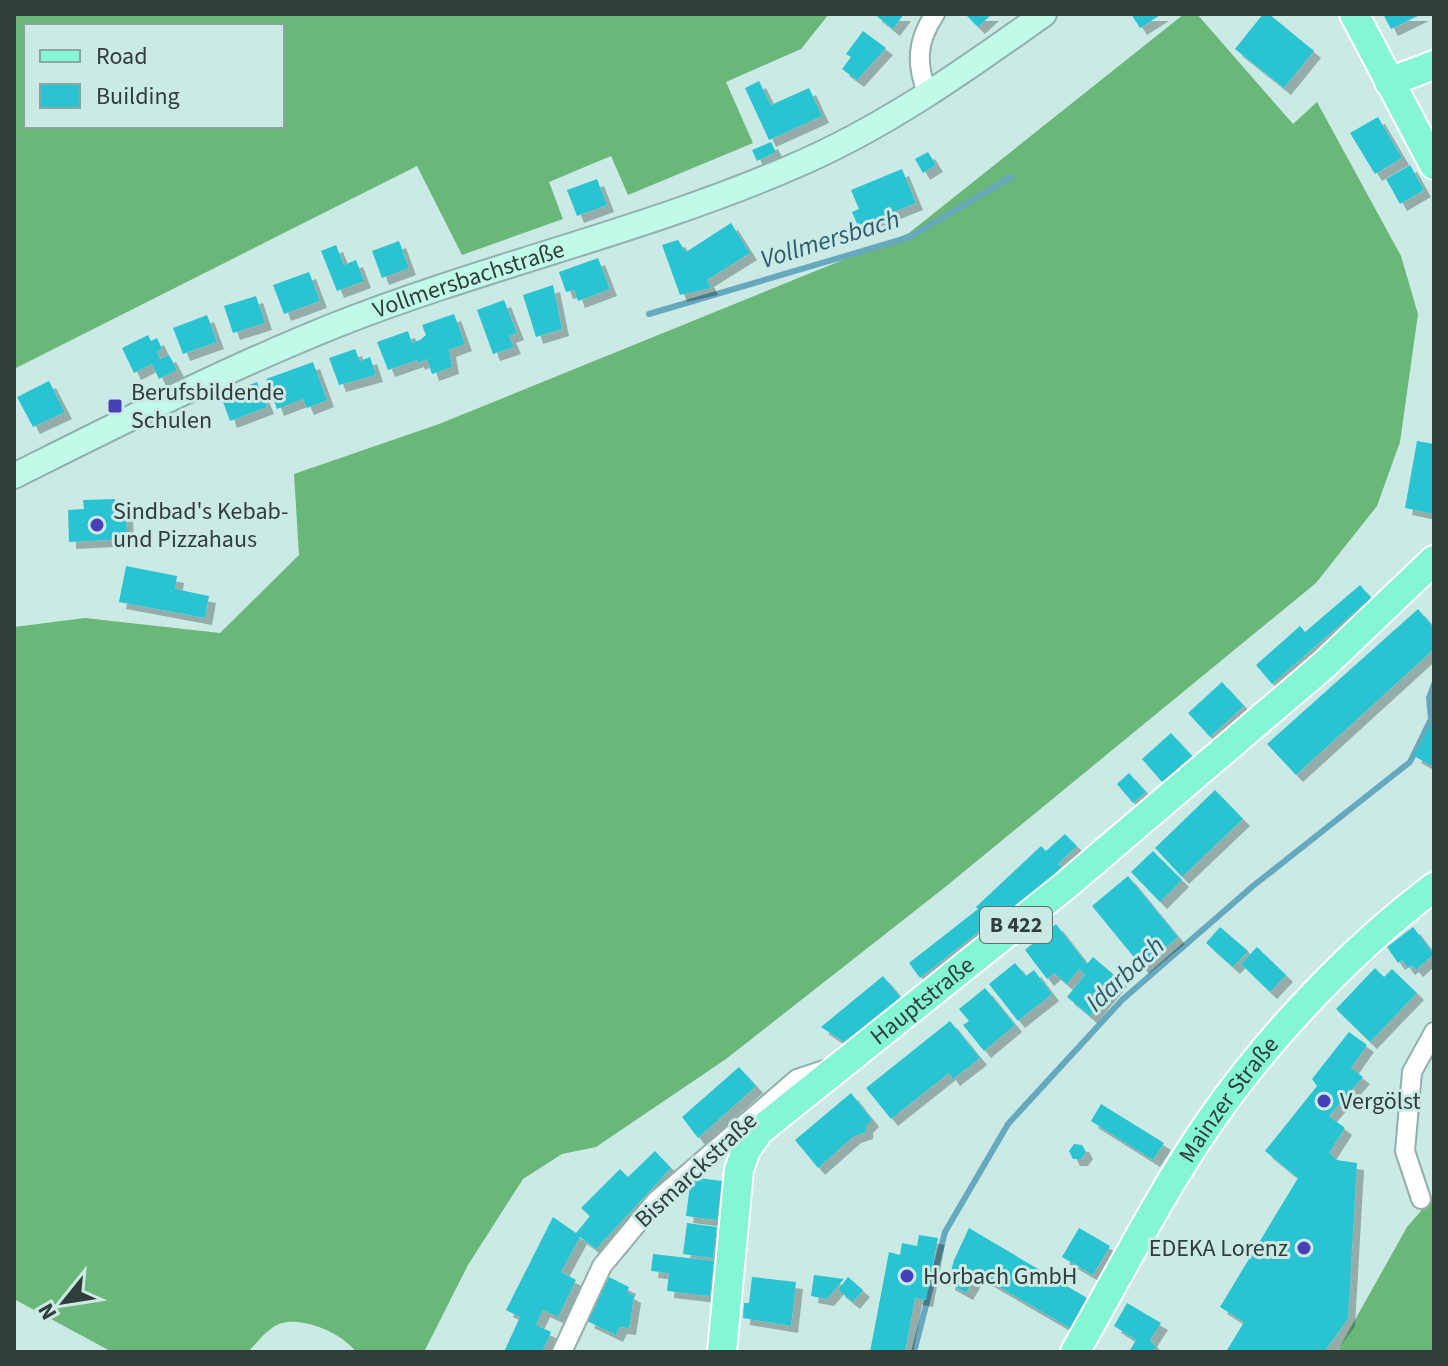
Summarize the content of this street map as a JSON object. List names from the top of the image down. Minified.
{"streets":{"main road":["Vollmersbachstraße","B 422","Hauptstraße","Mainzer Straße"],"street":["Bismarckstraße"]},"crossings":[["Hauptstraße","Bismarckstraße"]],"water":["Vollmersbach","Idarbach"],"places":{"transit":["Berufsbildende Schulen"],"other":["Sindbad's Kebab- und Pizzahaus","Vergölst","EDEKA Lorenz","Horbach GmbH"]},"legend":["Road","Building"],"north":"bottom left"}
